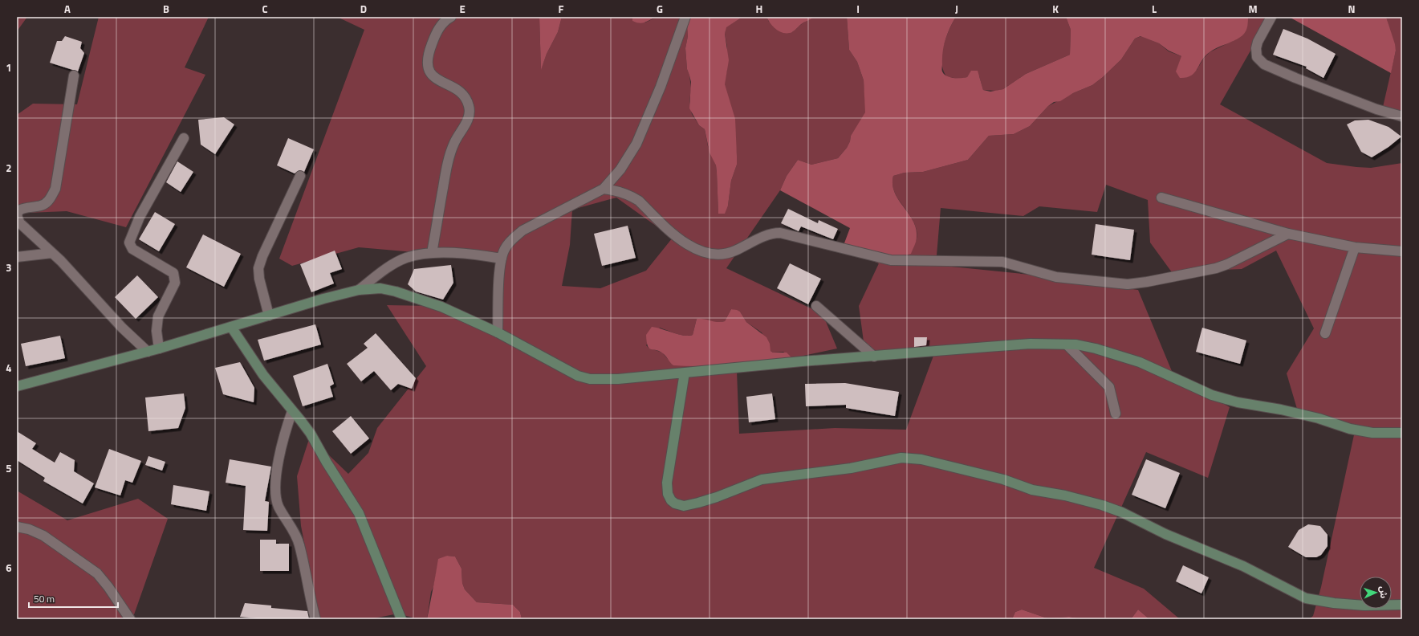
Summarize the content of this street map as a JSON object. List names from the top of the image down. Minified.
{"scale_bar":"50 m","north":"right","grid":{"columns":["A","B","C","D","E","F","G","H","I","J","K","L","M","N"],"rows":["1","2","3","4","5","6"]}}
